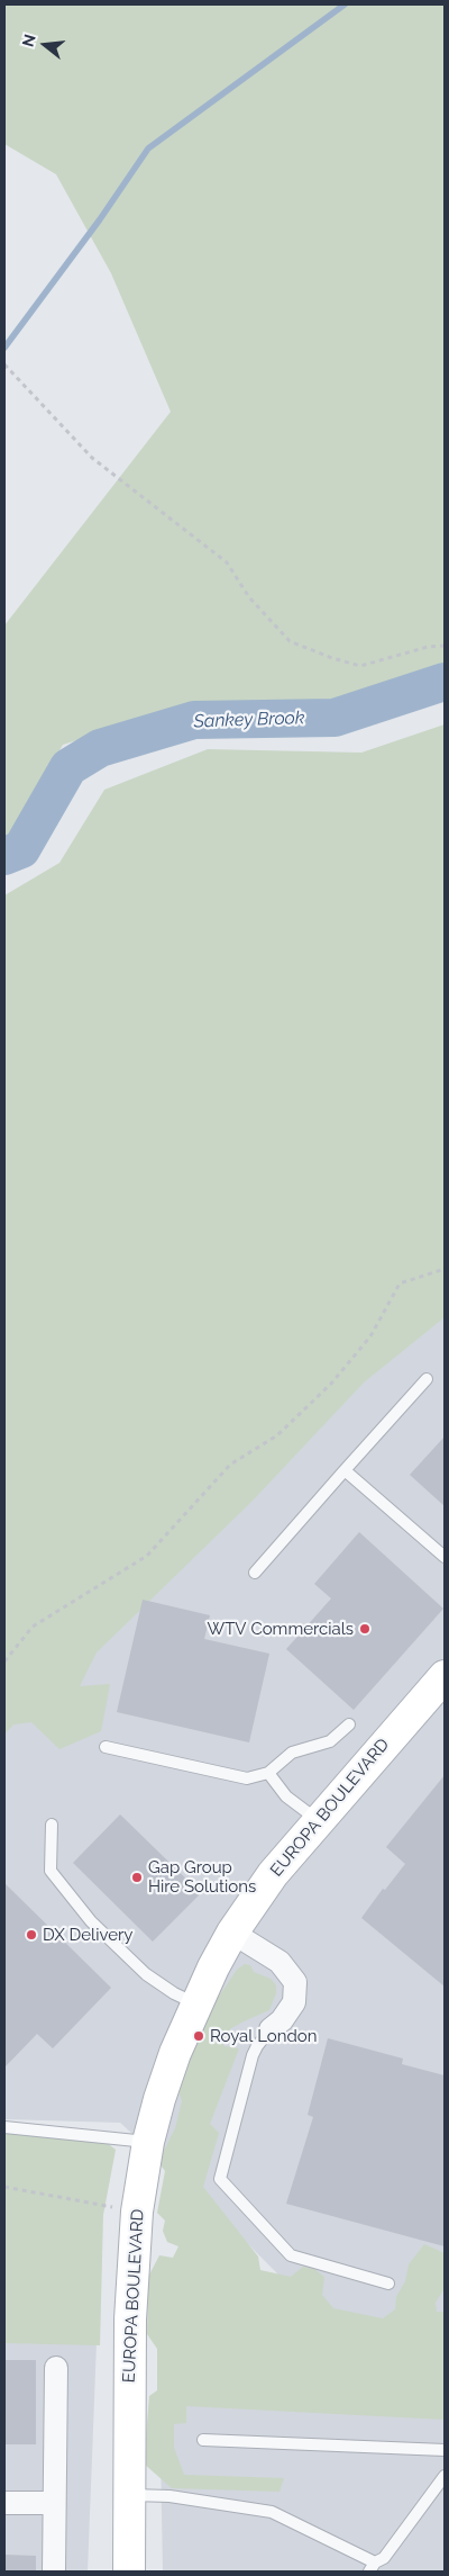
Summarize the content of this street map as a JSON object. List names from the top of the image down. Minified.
{"streets":{"street":["EUROPA BOULEVARD"]},"water":["Sankey Brook"],"places":["WTV Commercials","Gap Group Hire Solutions","DX Delivery","Royal London"],"north":"left"}
